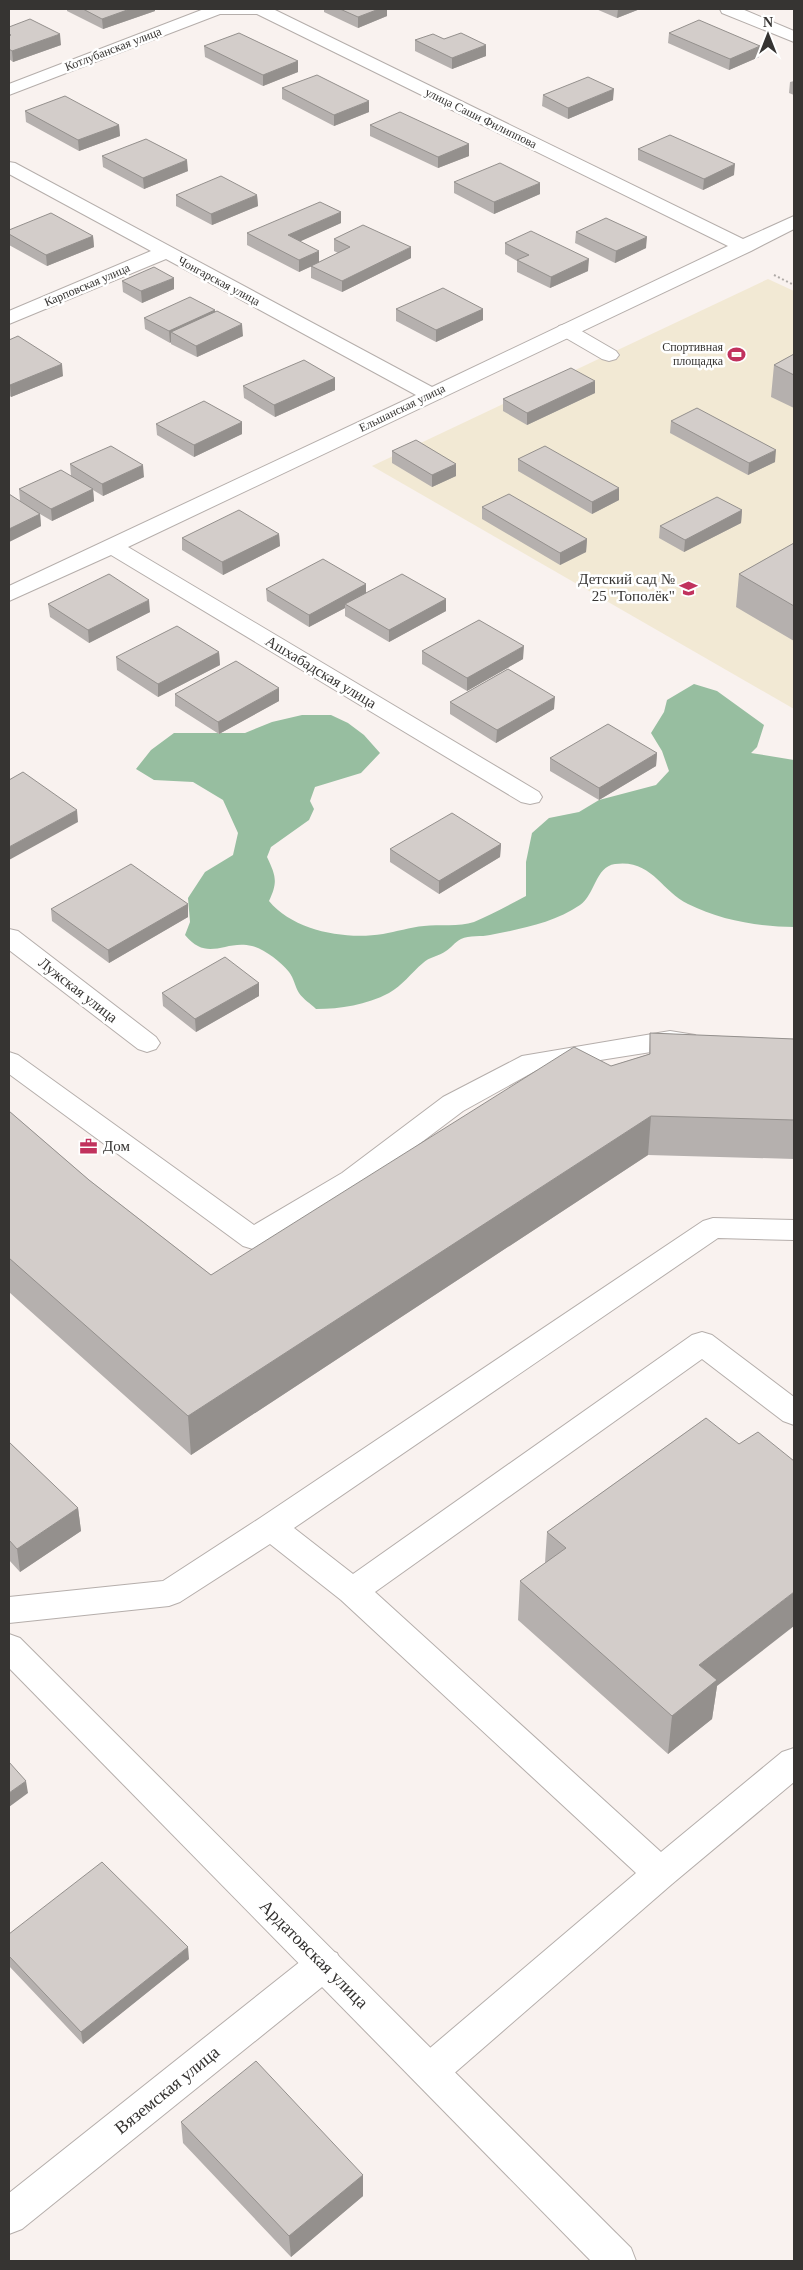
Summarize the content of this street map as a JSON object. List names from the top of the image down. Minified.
{"streets":{"street":["Котлубанская улица","улица Саши Филиппова","Чонгарская улица","Карповская улица","Ельшанская улица","Ашхабадская улица","Лужская улица","Ардатовская улица","Вяземская улица"]},"crossings":[["Котлубанская улица","улица Саши Филиппова"],["улица Саши Филиппова","Ельшанская улица"],["Чонгарская улица","Карповская улица"],["Чонгарская улица","Ельшанская улица"],["Ельшанская улица","Ашхабадская улица"],["Ардатовская улица","Вяземская улица"]],"places":{"sports":["Спортивная площадка"],"school or university":["Детский сад № 25 \"Тополёк\""],"office":["Дом"]},"north":"top"}
